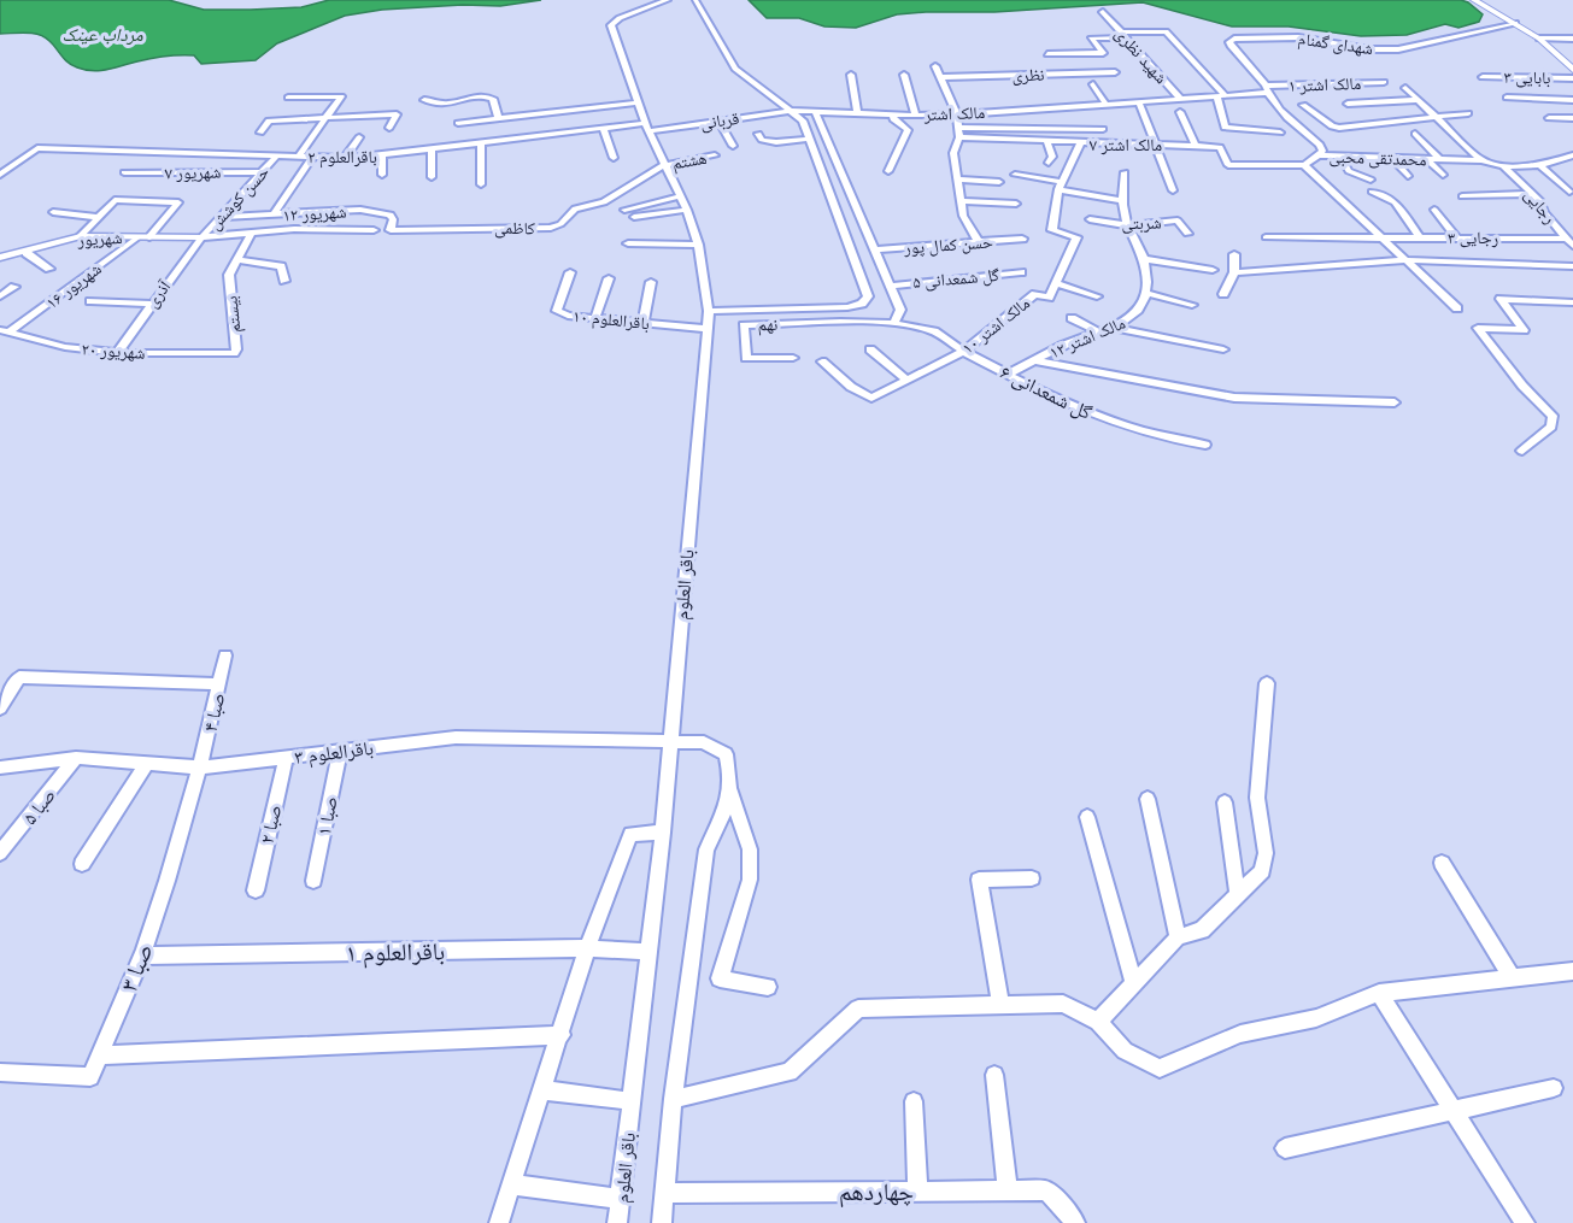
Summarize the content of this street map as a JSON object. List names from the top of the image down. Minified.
{"streets":{"street":["شهدای گمنام","شهید نظری","نظری","بابایی ۳","مالک اشتر ۱","مالک اشتر","قربانی","مالک اشتر ۷","باقرالعلوم ۲","محمدتقی محبی","هشتم","شهریور ۷","حسن کوشش","رجایی","شهریور ۱۲","شربتی","کاظمی","رجایی ۳","شهریور","حسن کمال پور","گل شمعدانی ۵","شهریور ۱۶","آذری","بیستم","باقرالعلوم ۱۰","نهم","مالک اشتر ۱۰","مالک اشتر ۱۲","شهریور ۲۰","گل شمعدانی ۶","باقر العلوم","صبا ۴","باقرالعلوم ۳","صبا ۵","صبا ۱","صبا ۲","باقرالعلوم ۱","صبا ۳","چهاردهم"]},"crossings":[["شهدای گمنام","مالک اشتر ۱"],["شهدای گمنام","مالک اشتر"],["شهید نظری","مالک اشتر"],["مالک اشتر ۱","مالک اشتر"],["مالک اشتر","قربانی"],["قربانی","باقرالعلوم ۲"],["قربانی","باقر العلوم"],["مالک اشتر ۷","محمدتقی محبی"],["باقرالعلوم ۲","حسن کوشش"],["باقرالعلوم ۲","باقر العلوم"],["محمدتقی محبی","رجایی"],["محمدتقی محبی","رجایی ۳"],["هشتم","کاظمی"],["هشتم","باقر العلوم"],["شهریور ۷","حسن کوشش"],["حسن کوشش","شهریور ۱۲"],["حسن کوشش","شهریور"],["حسن کوشش","آذری"],["رجایی","رجایی ۳"],["شهریور ۱۲","کاظمی"],["کاظمی","باقر العلوم"],["شهریور","شهریور ۱۶"],["شهریور","آذری"],["شهریور ۱۶","شهریور ۲۰"],["آذری","شهریور ۲۰"],["بیستم","شهریور ۲۰"],["باقرالعلوم ۱۰","باقر العلوم"],["نهم","گل شمعدانی ۶"],["مالک اشتر ۱۰","گل شمعدانی ۶"],["مالک اشتر ۱۲","گل شمعدانی ۶"],["باقر العلوم","باقرالعلوم ۳"],["باقر العلوم","باقرالعلوم ۱"],["صبا ۴","باقرالعلوم ۳"],["صبا ۴","صبا ۳"],["باقرالعلوم ۳","صبا ۵"],["باقرالعلوم ۳","صبا ۱"],["باقرالعلوم ۳","صبا ۲"],["باقرالعلوم ۳","صبا ۳"],["باقرالعلوم ۱","صبا ۳"]],"water":["مرداب عینک"]}
